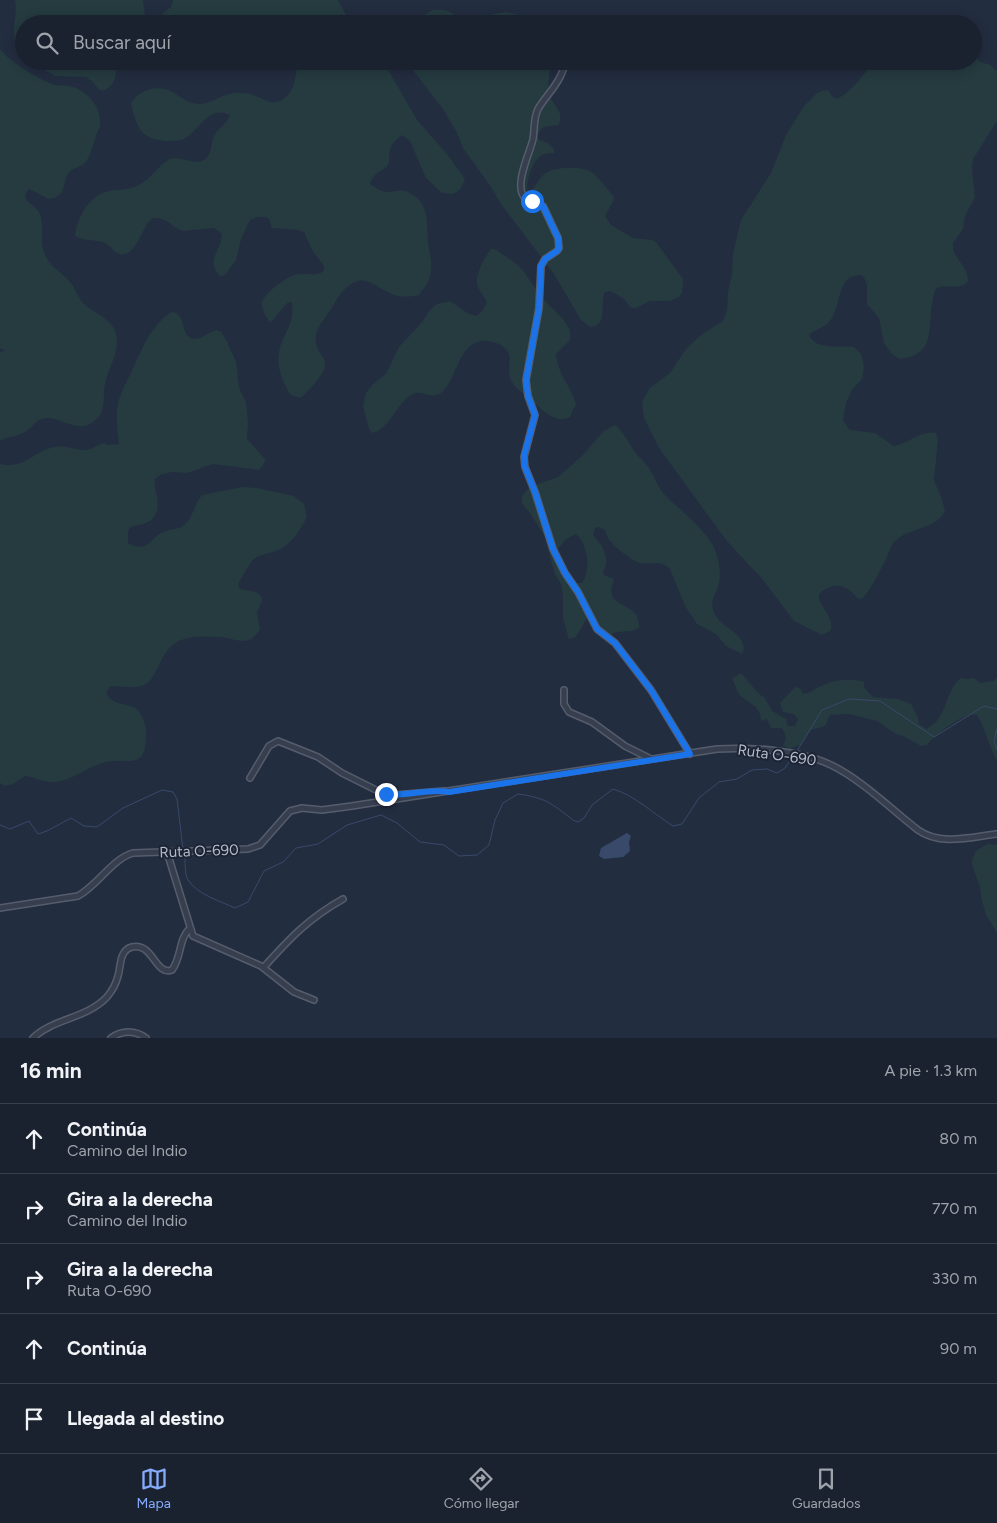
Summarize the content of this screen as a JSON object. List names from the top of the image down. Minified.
{"streets":{"street":["Ruta O-690"]},"page":{"search":"Buscar aquí","heading":["16 min","A pie · 1.3 km"],"list":[["Continúa","Camino del Indio","80 m"],["Gira a la derecha","Camino del Indio","770 m"],["Gira a la derecha","Ruta O-690","330 m"],["Continúa","90 m"],"Llegada al destino"],"nav":["Mapa","Cómo llegar","Guardados"]}}
